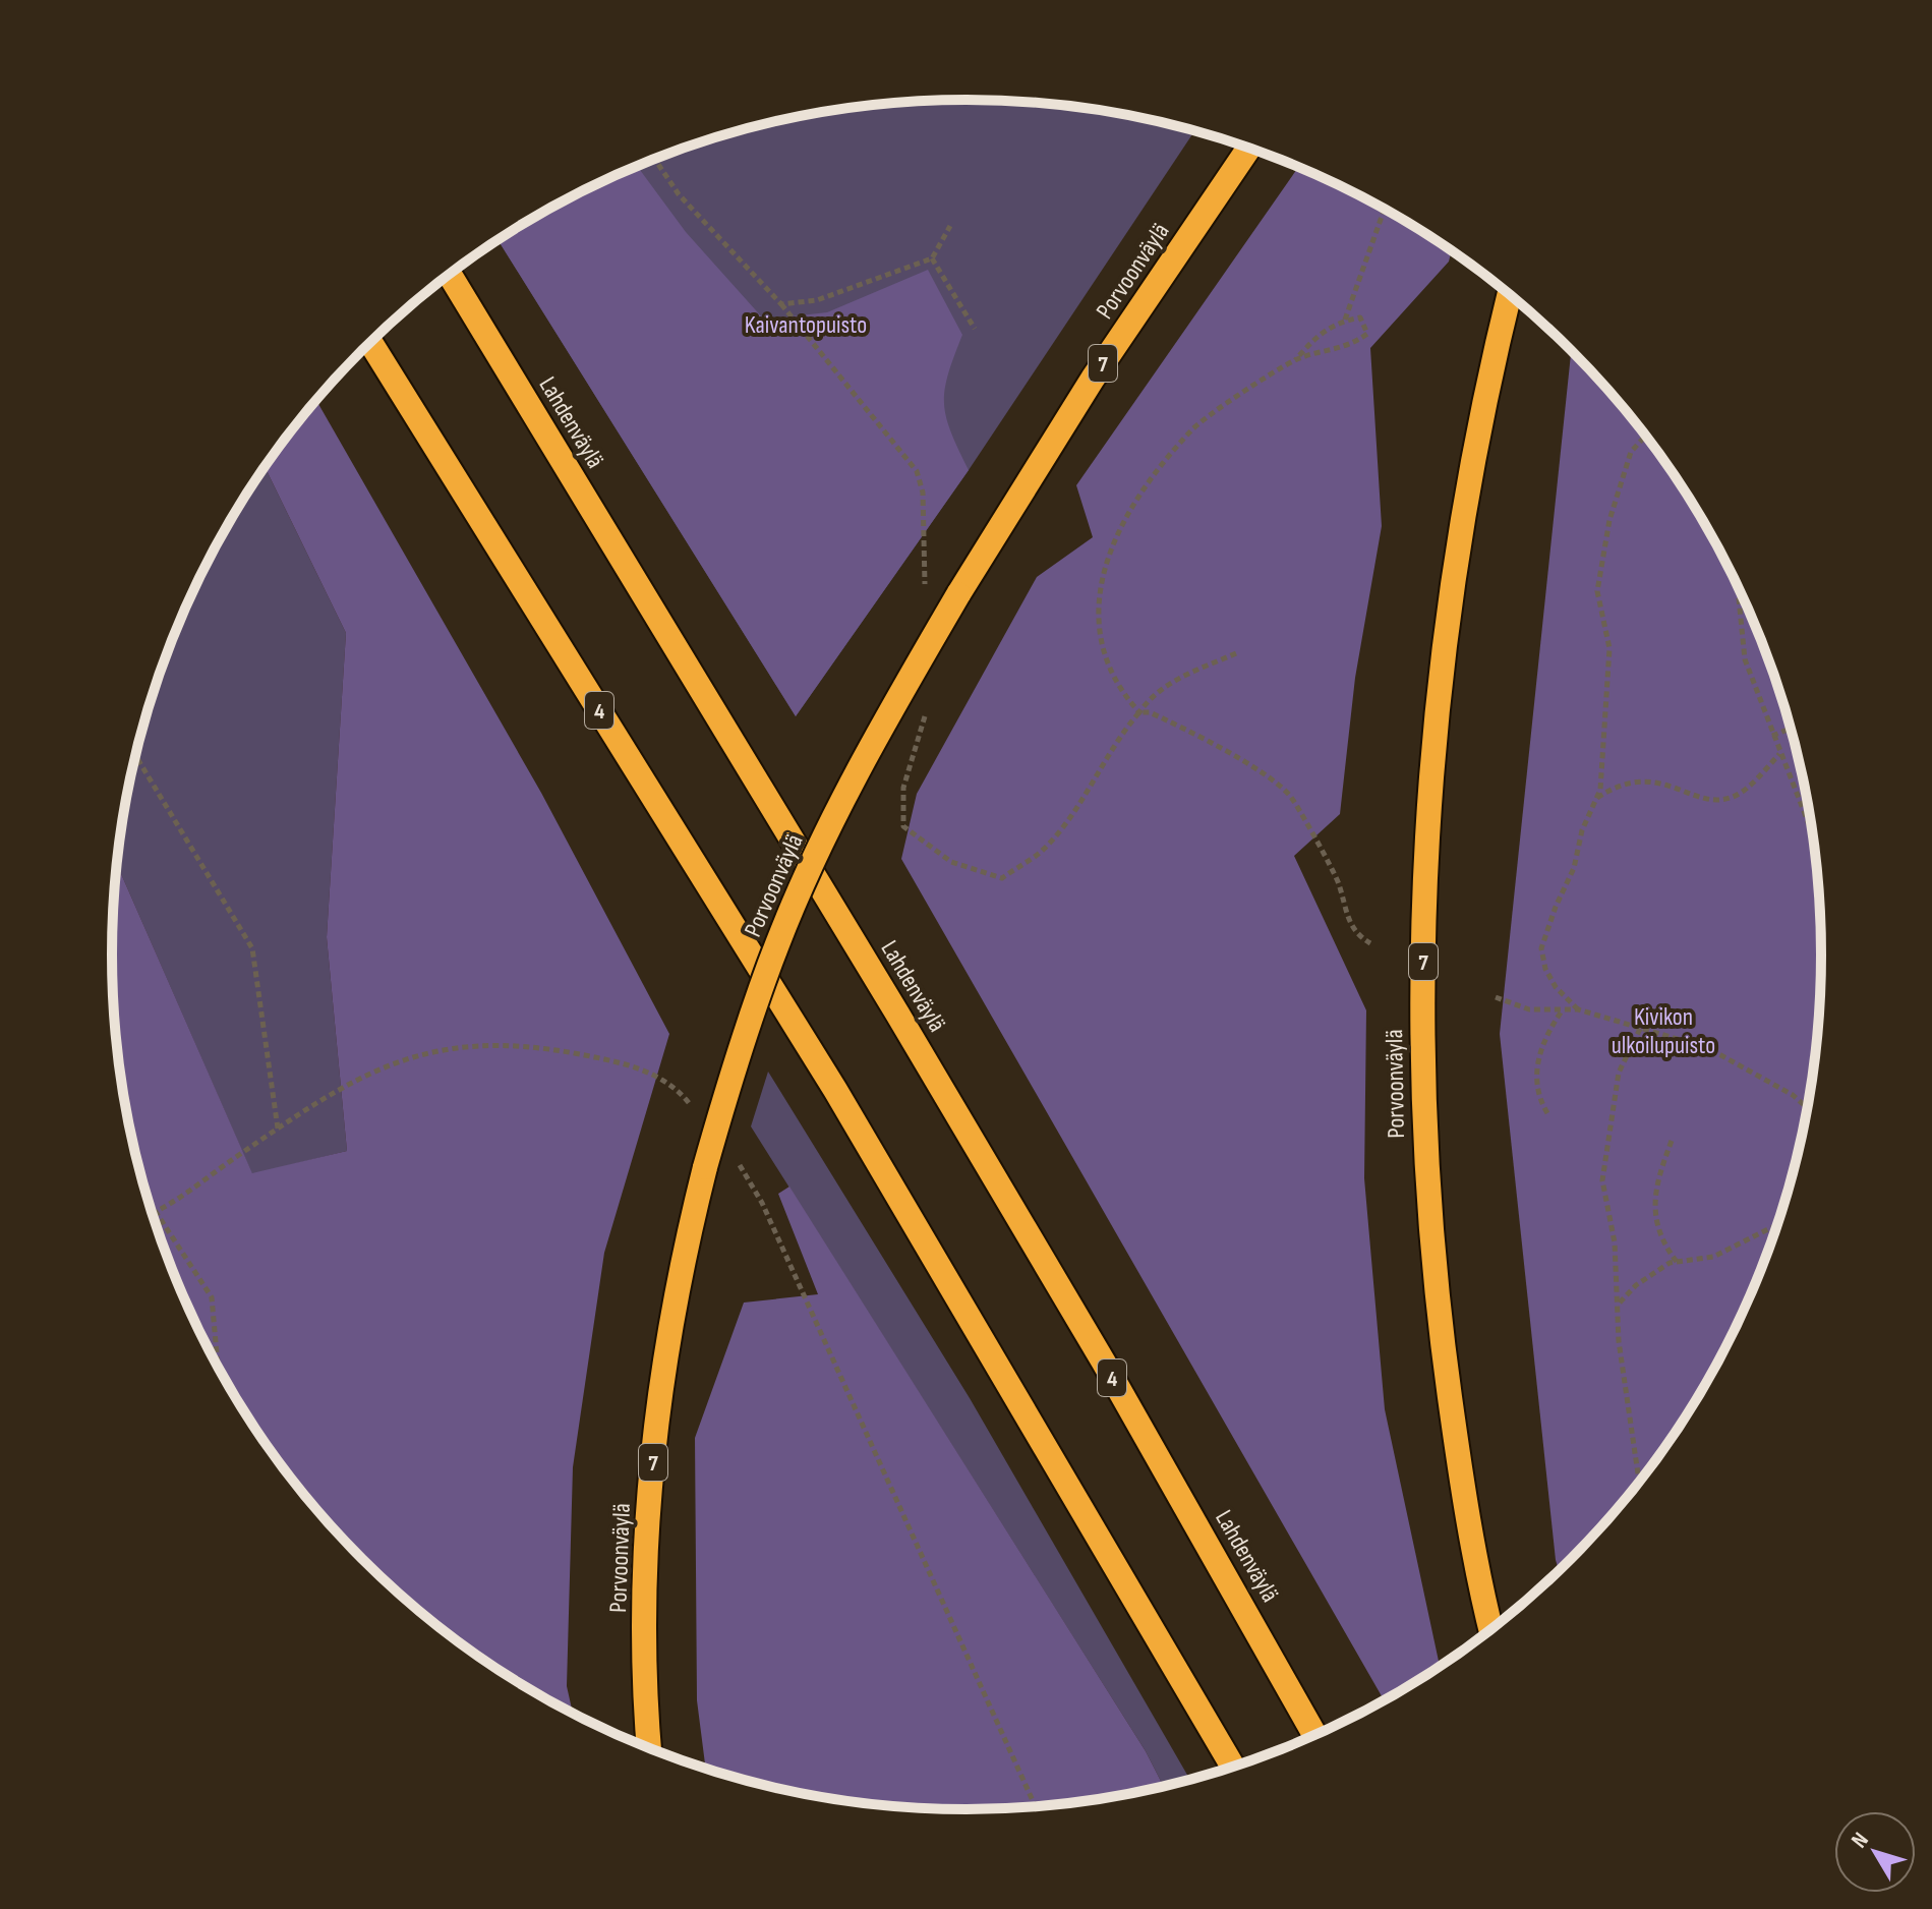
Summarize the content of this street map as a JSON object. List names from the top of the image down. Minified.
{"streets":{"highway":["Porvoonväylä","7","Lahdenväylä","4"]},"parks":["Kaivantopuisto","Kivikon ulkoilupuisto"],"north":"top left"}
